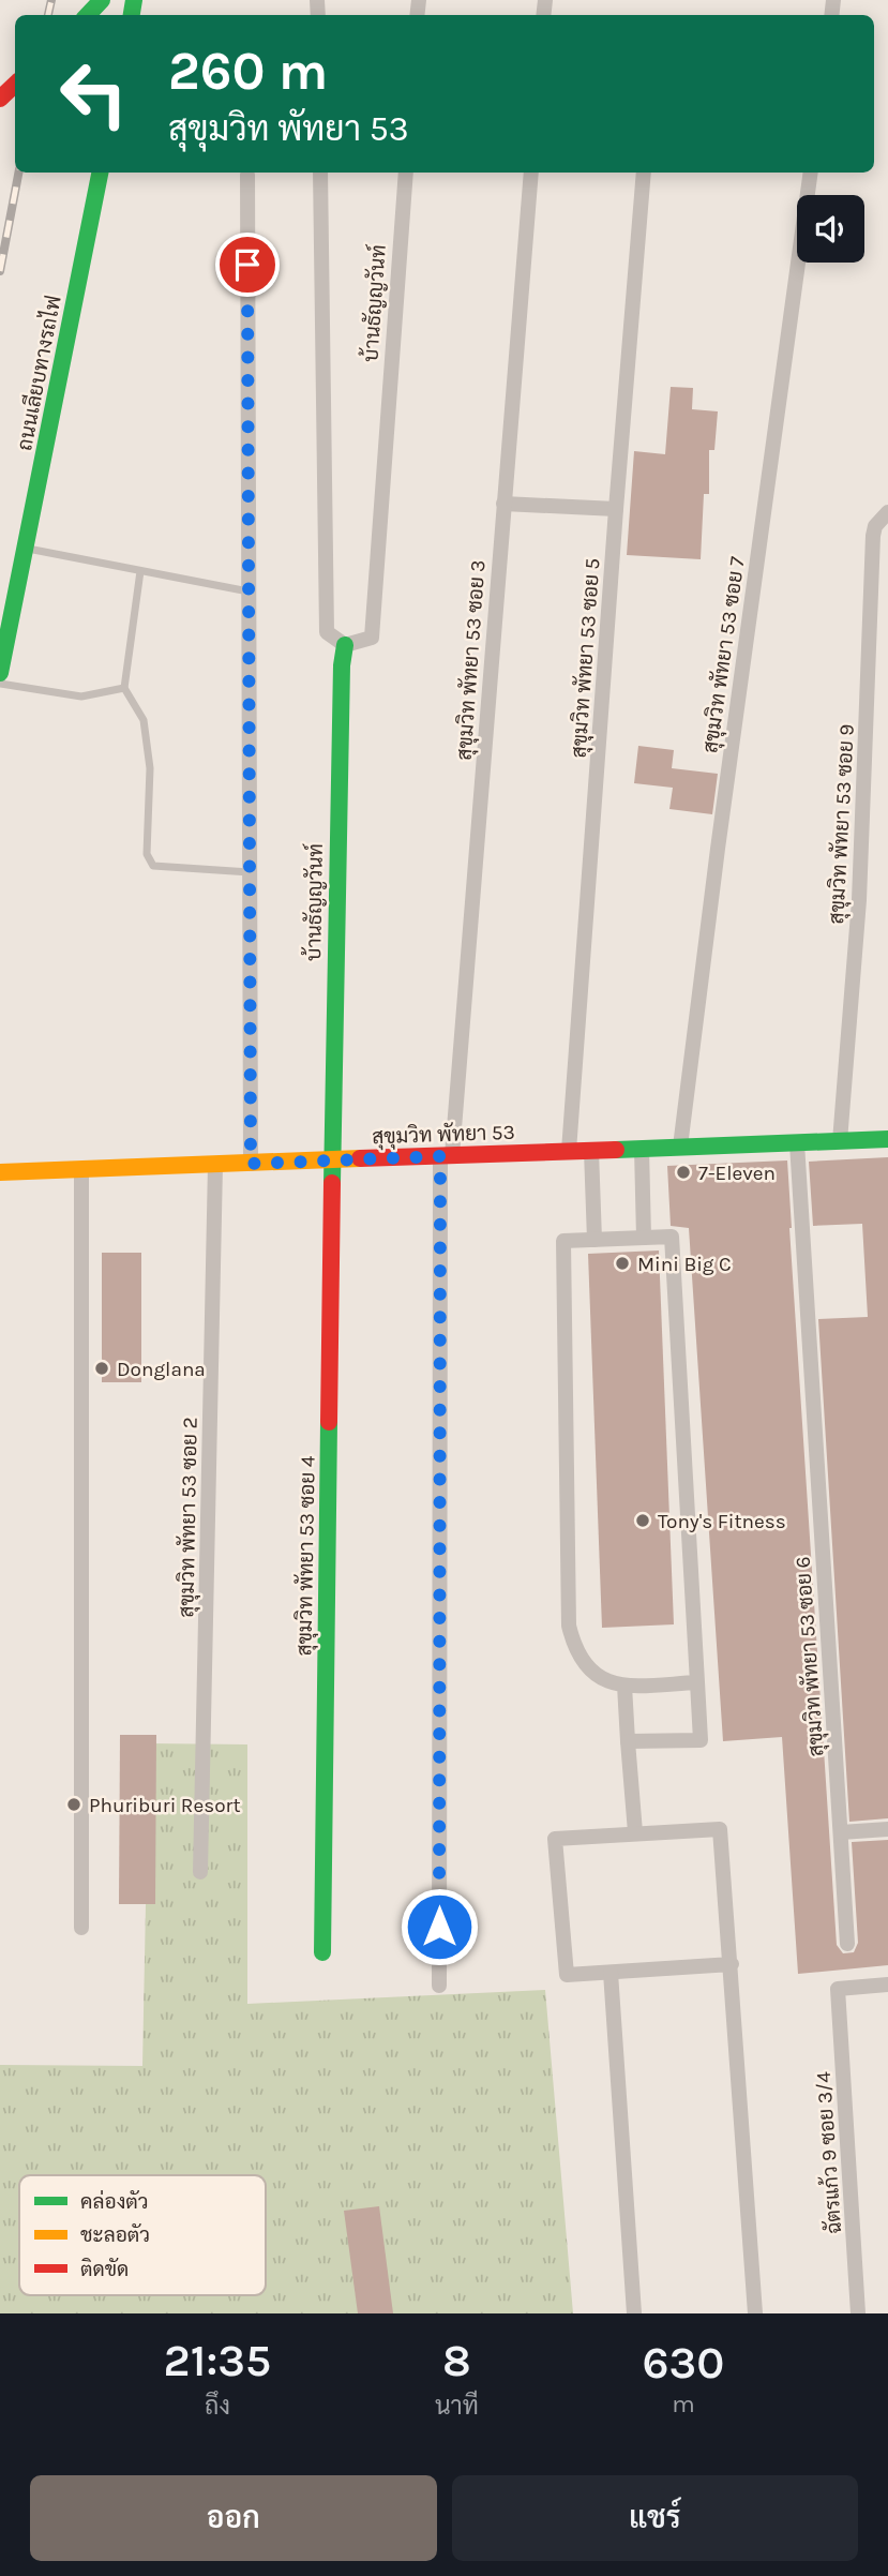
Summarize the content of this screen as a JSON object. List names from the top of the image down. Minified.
{"streets":{"street":["บ้านธัญญวันท์","ถนนเลียบทางรถไฟ","สุขุมวิท พัทยา 53 ซอย 7","สุขุมวิท พัทยา 53 ซอย 5","สุขุมวิท พัทยา 53 ซอย 3","สุขุมวิท พัทยา 53 ซอย 9","สุขุมวิท พัทยา 53","สุขุมวิท พัทยา 53 ซอย 2","สุขุมวิท พัทยา 53 ซอย 4","สุขุมวิท พัทยา 53 ซอย 6","ฉัตรแก้ว 9 ซอย 3/4"]},"crossings":[["บ้านธัญญวันท์","สุขุมวิท พัทยา 53"],["บ้านธัญญวันท์","สุขุมวิท พัทยา 53 ซอย 4"],["สุขุมวิท พัทยา 53 ซอย 7","สุขุมวิท พัทยา 53"],["สุขุมวิท พัทยา 53 ซอย 5","สุขุมวิท พัทยา 53"],["สุขุมวิท พัทยา 53 ซอย 3","สุขุมวิท พัทยา 53"],["สุขุมวิท พัทยา 53 ซอย 9","สุขุมวิท พัทยา 53"],["สุขุมวิท พัทยา 53","สุขุมวิท พัทยา 53 ซอย 2"],["สุขุมวิท พัทยา 53","สุขุมวิท พัทยา 53 ซอย 4"],["สุขุมวิท พัทยา 53","สุขุมวิท พัทยา 53 ซอย 6"]],"places":["7-Eleven","Mini Big C","Donglana","Tony's Fitness","Phuriburi Resort"],"legend":["คล่องตัว","ชะลอตัว","ติดขัด"],"page":{"turn":["260 m","สุขุมวิท พัทยา 53"],"eta":["21:35","ถึง","8","นาที","630","m"],"buttons":["ออก","แชร์"]}}
